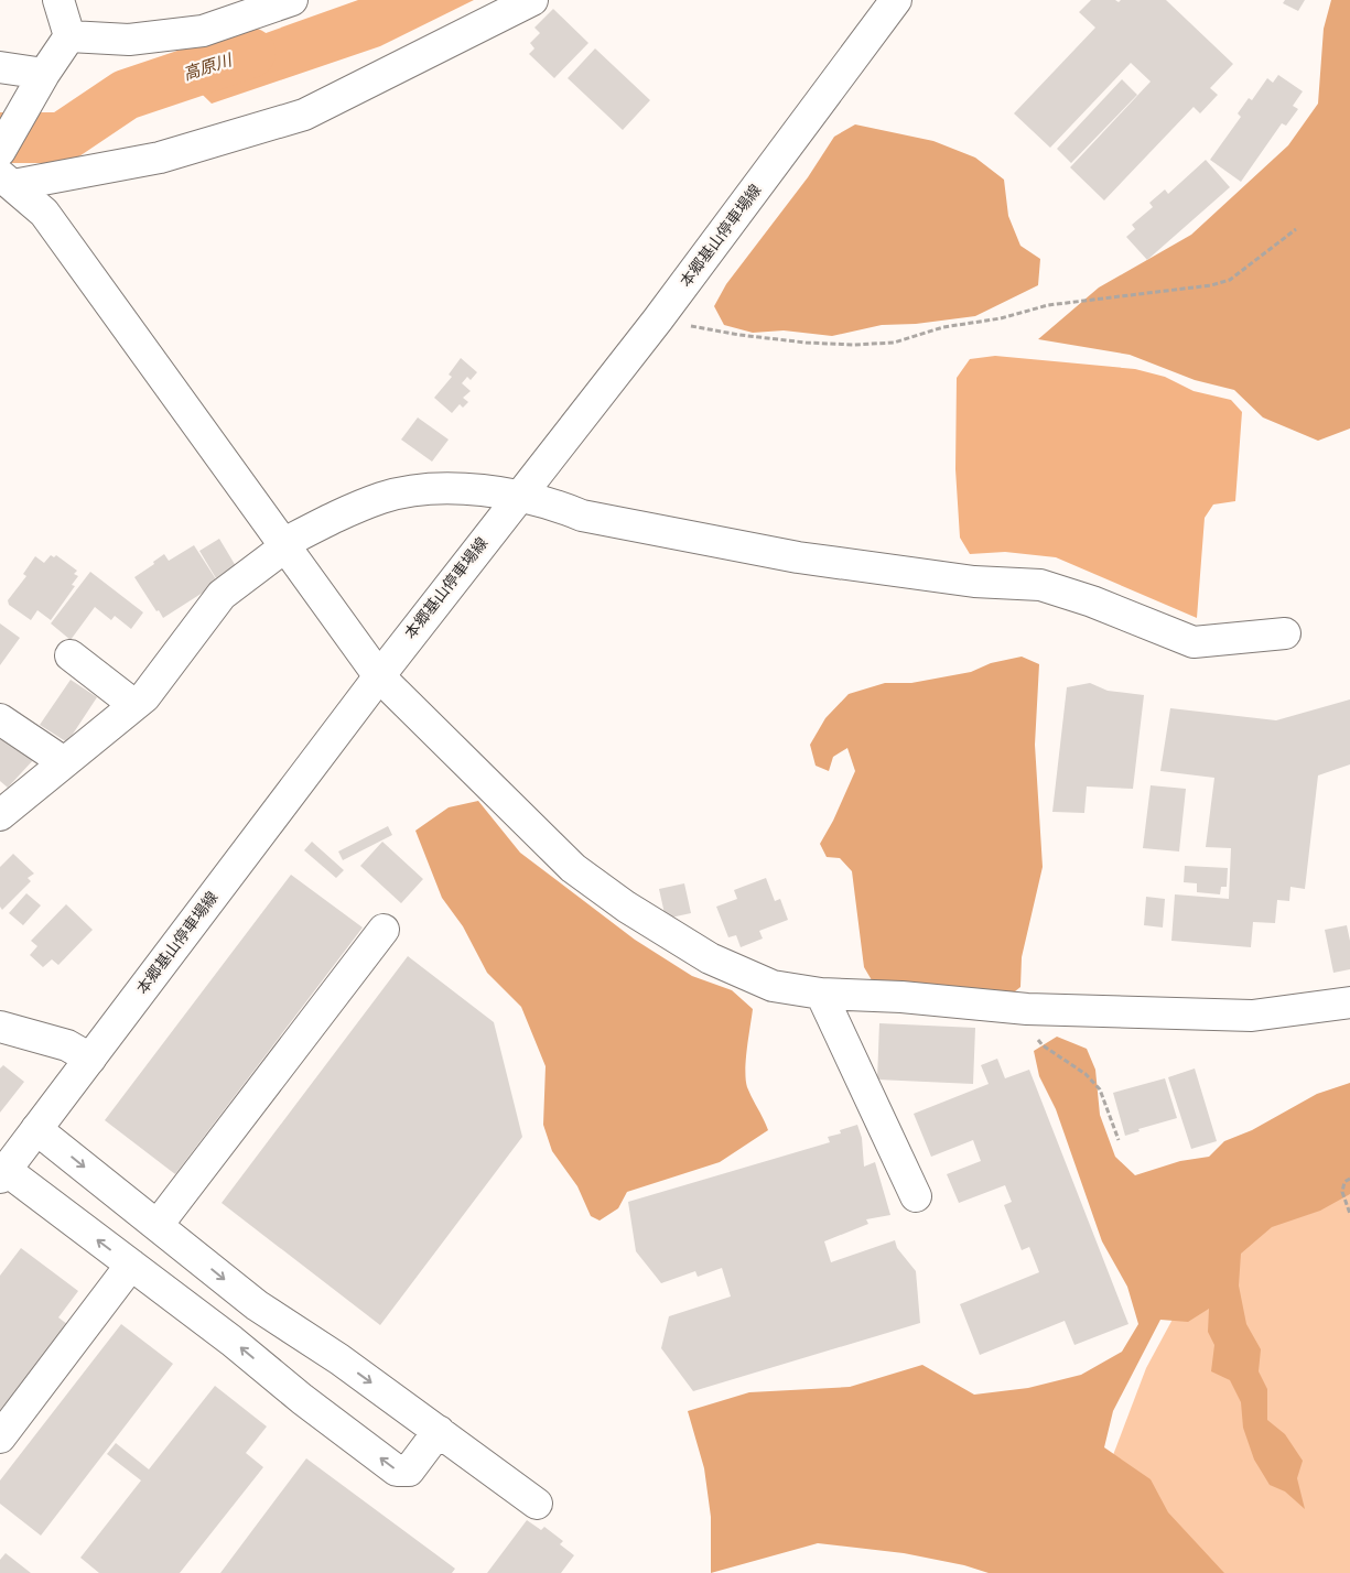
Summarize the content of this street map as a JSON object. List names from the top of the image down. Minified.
{"streets":{"street":["本郷基山停車場線"]},"water":["高原川"]}
